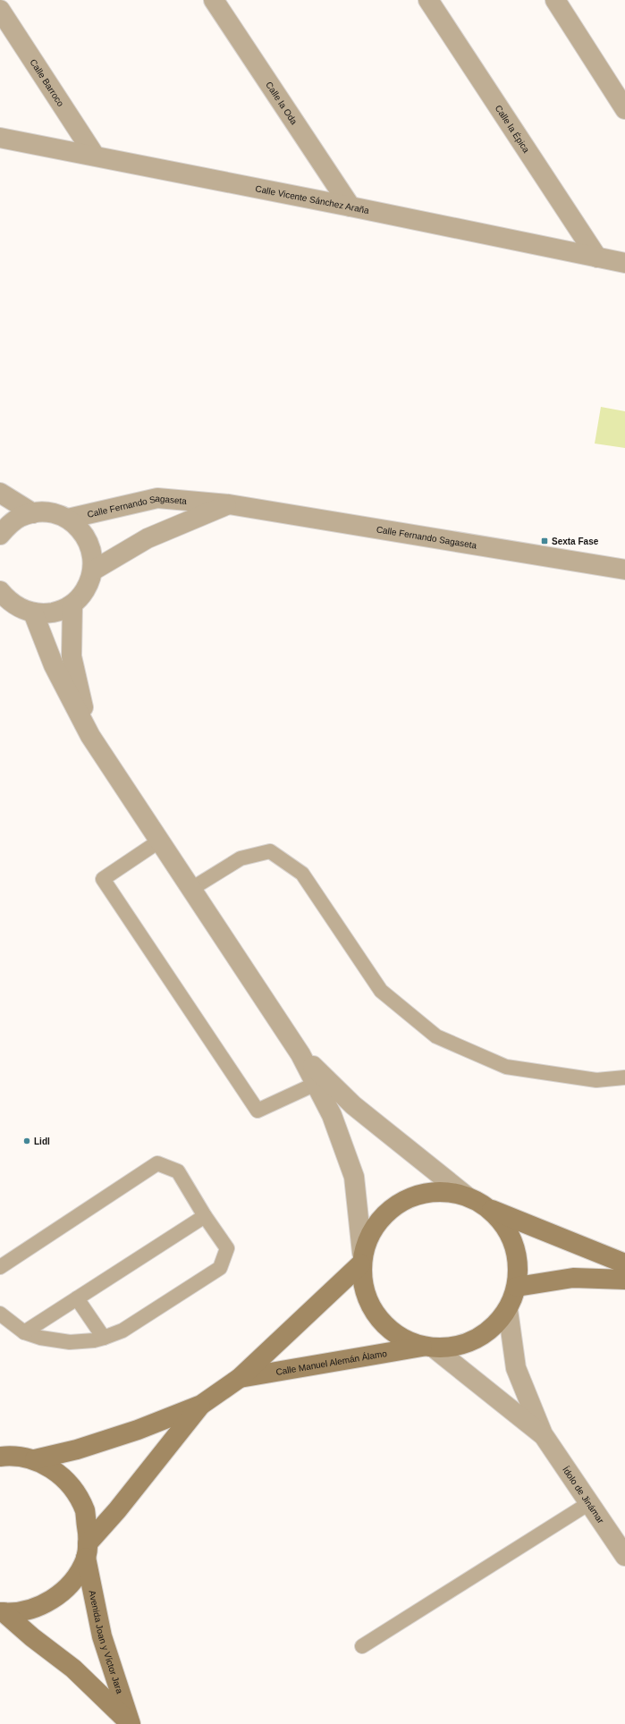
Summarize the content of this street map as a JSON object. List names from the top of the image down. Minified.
{"streets":{"street":["Calle Barroco","Calle la Oda","Calle la Épica","Calle Vicente Sánchez Araña","Calle Fernando Sagaseta","Calle Manuel Alemán Álamo","Ídolo de Jinámar","Avenida Joan y Víctor Jara"]},"crossings":[["Calle Barroco","Calle Vicente Sánchez Araña"],["Calle la Oda","Calle Vicente Sánchez Araña"],["Calle la Épica","Calle Vicente Sánchez Araña"],["Calle Manuel Alemán Álamo","Ídolo de Jinámar"],["Calle Manuel Alemán Álamo","Avenida Joan y Víctor Jara"]],"places":{"transit":["Sexta Fase"],"other":["Lidl"]}}
